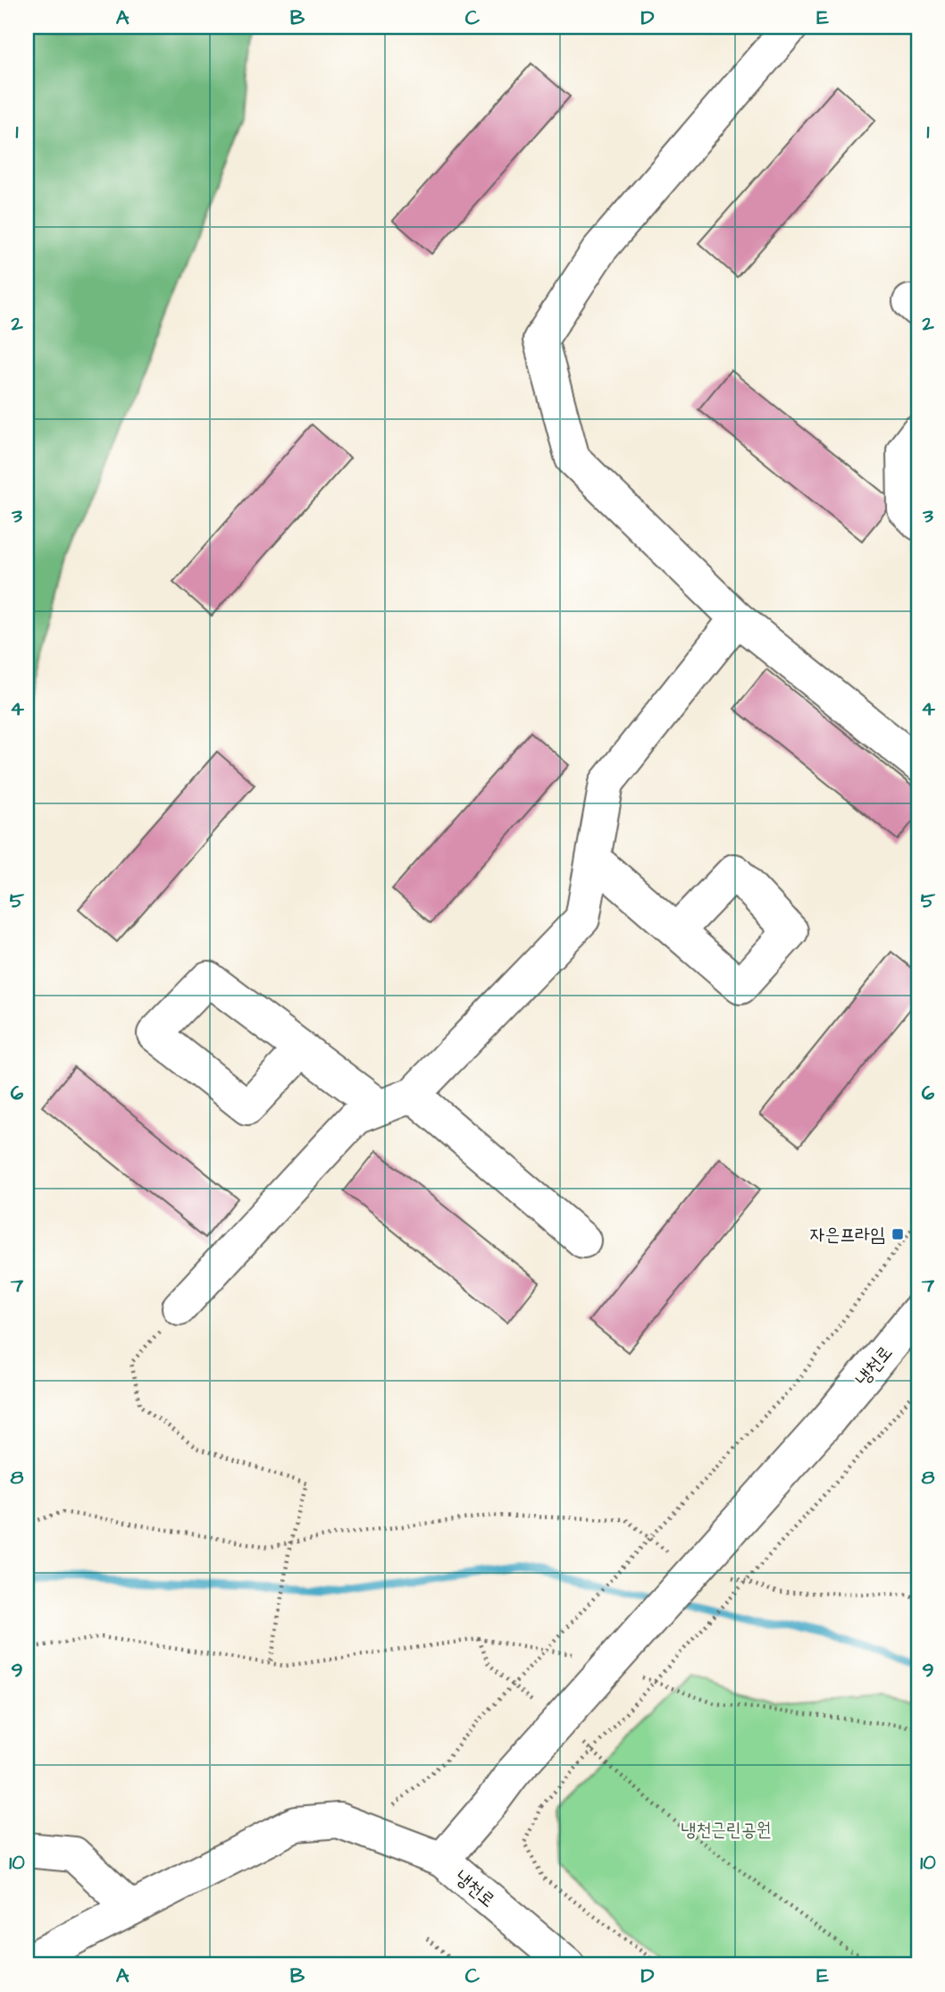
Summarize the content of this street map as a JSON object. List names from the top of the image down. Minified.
{"streets":{"main road":["냉천로"]},"parks":["냉천근린공원"],"places":{"transit":["자은프라임"]},"grid":{"columns":["A","B","C","D","E"],"rows":["1","2","3","4","5","6","7","8","9","10"]}}
